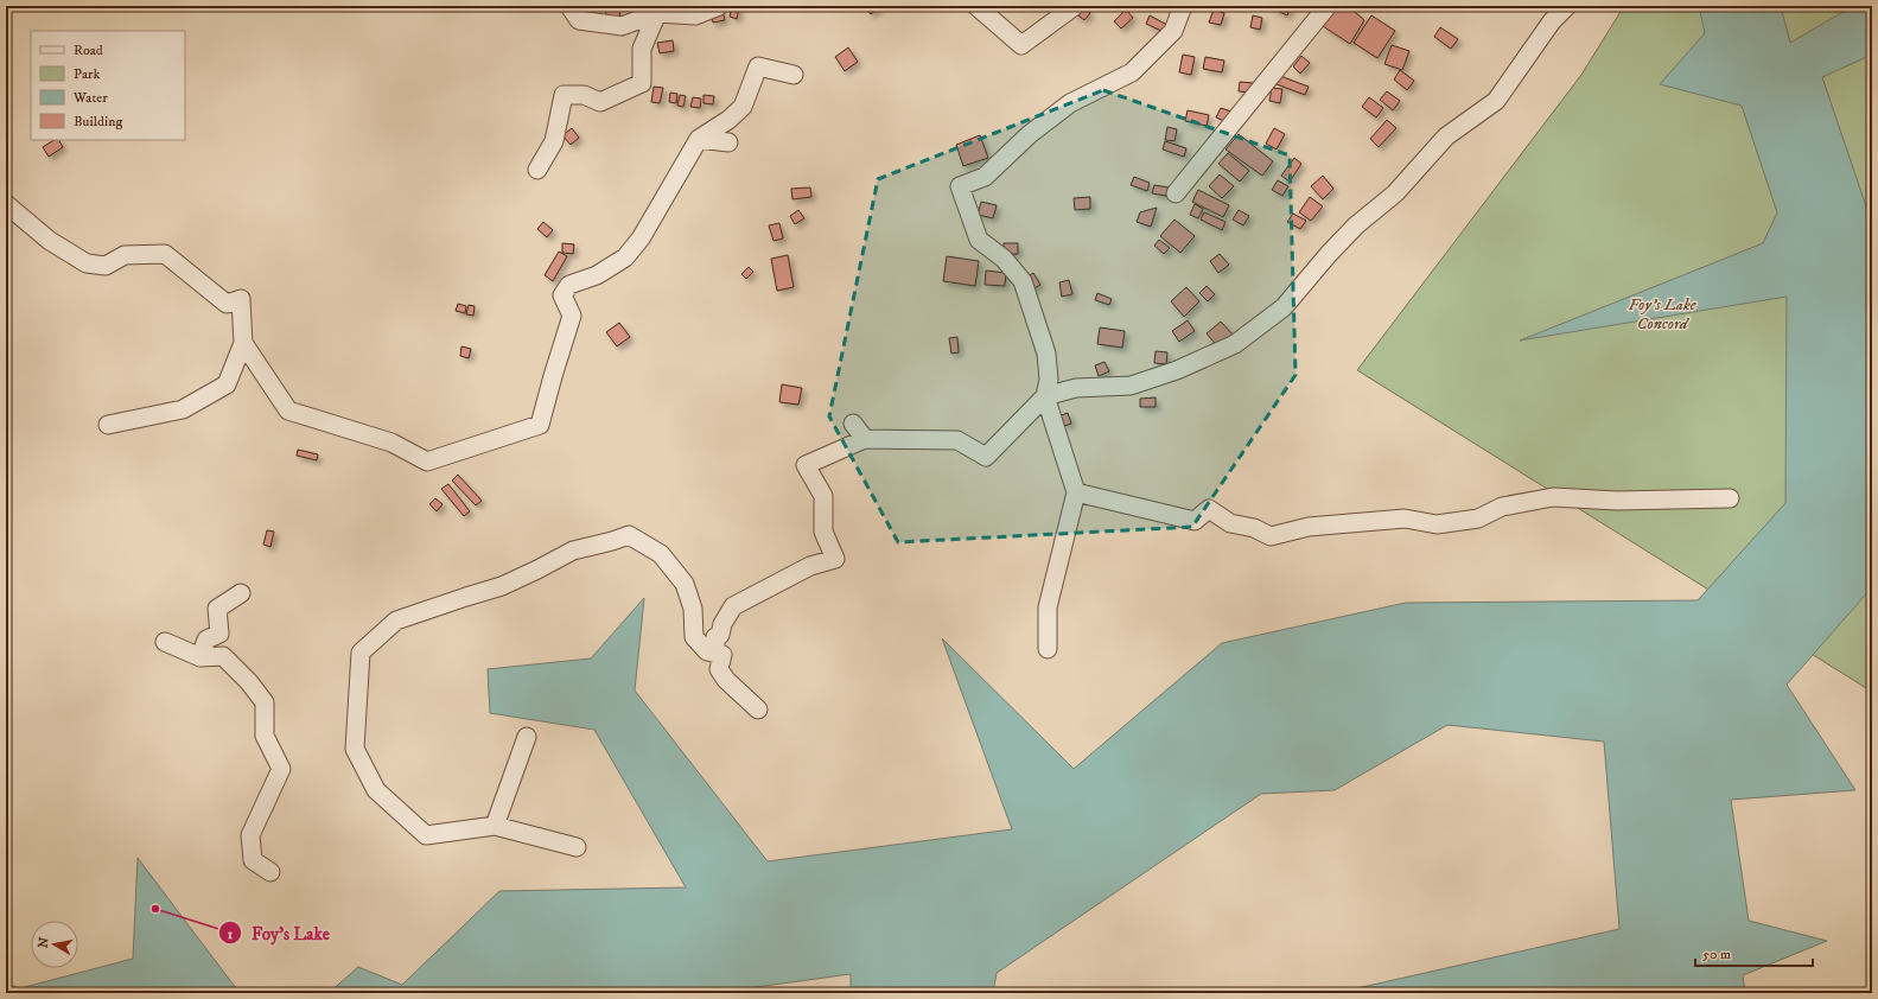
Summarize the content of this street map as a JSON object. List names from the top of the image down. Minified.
{"parks":["Foy’s Lake Concord"],"places":["Foy's Lake"],"legend":["Road","Park","Water","Building"],"scale_bar":"50 m","north":"left"}
